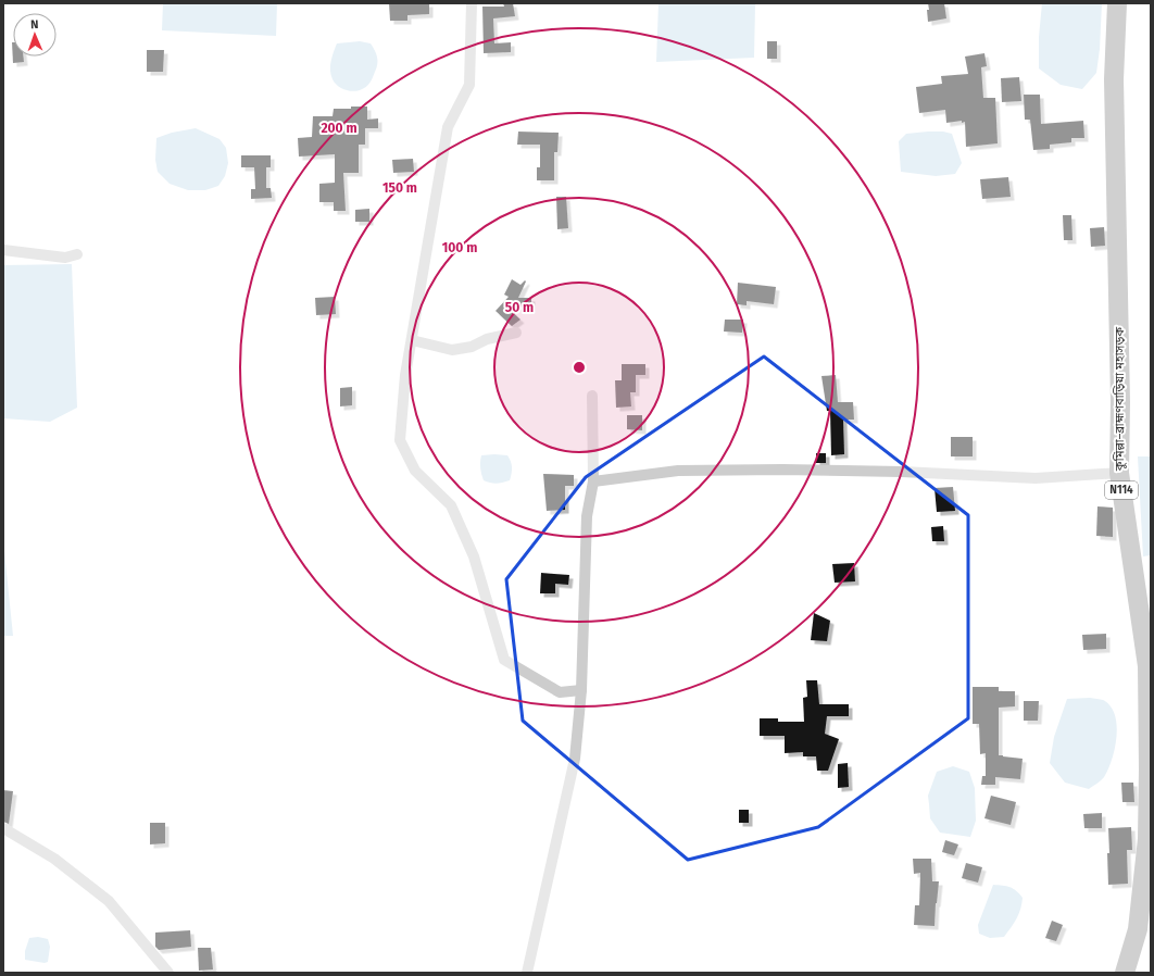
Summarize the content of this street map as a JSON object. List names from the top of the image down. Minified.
{"streets":{"highway":["কুমিল্লা–ব্রাহ্মণবাড়িয়া মহাসড়ক","N114"]},"north":"top","rings":["200 m","150 m","100 m","50 m"]}
